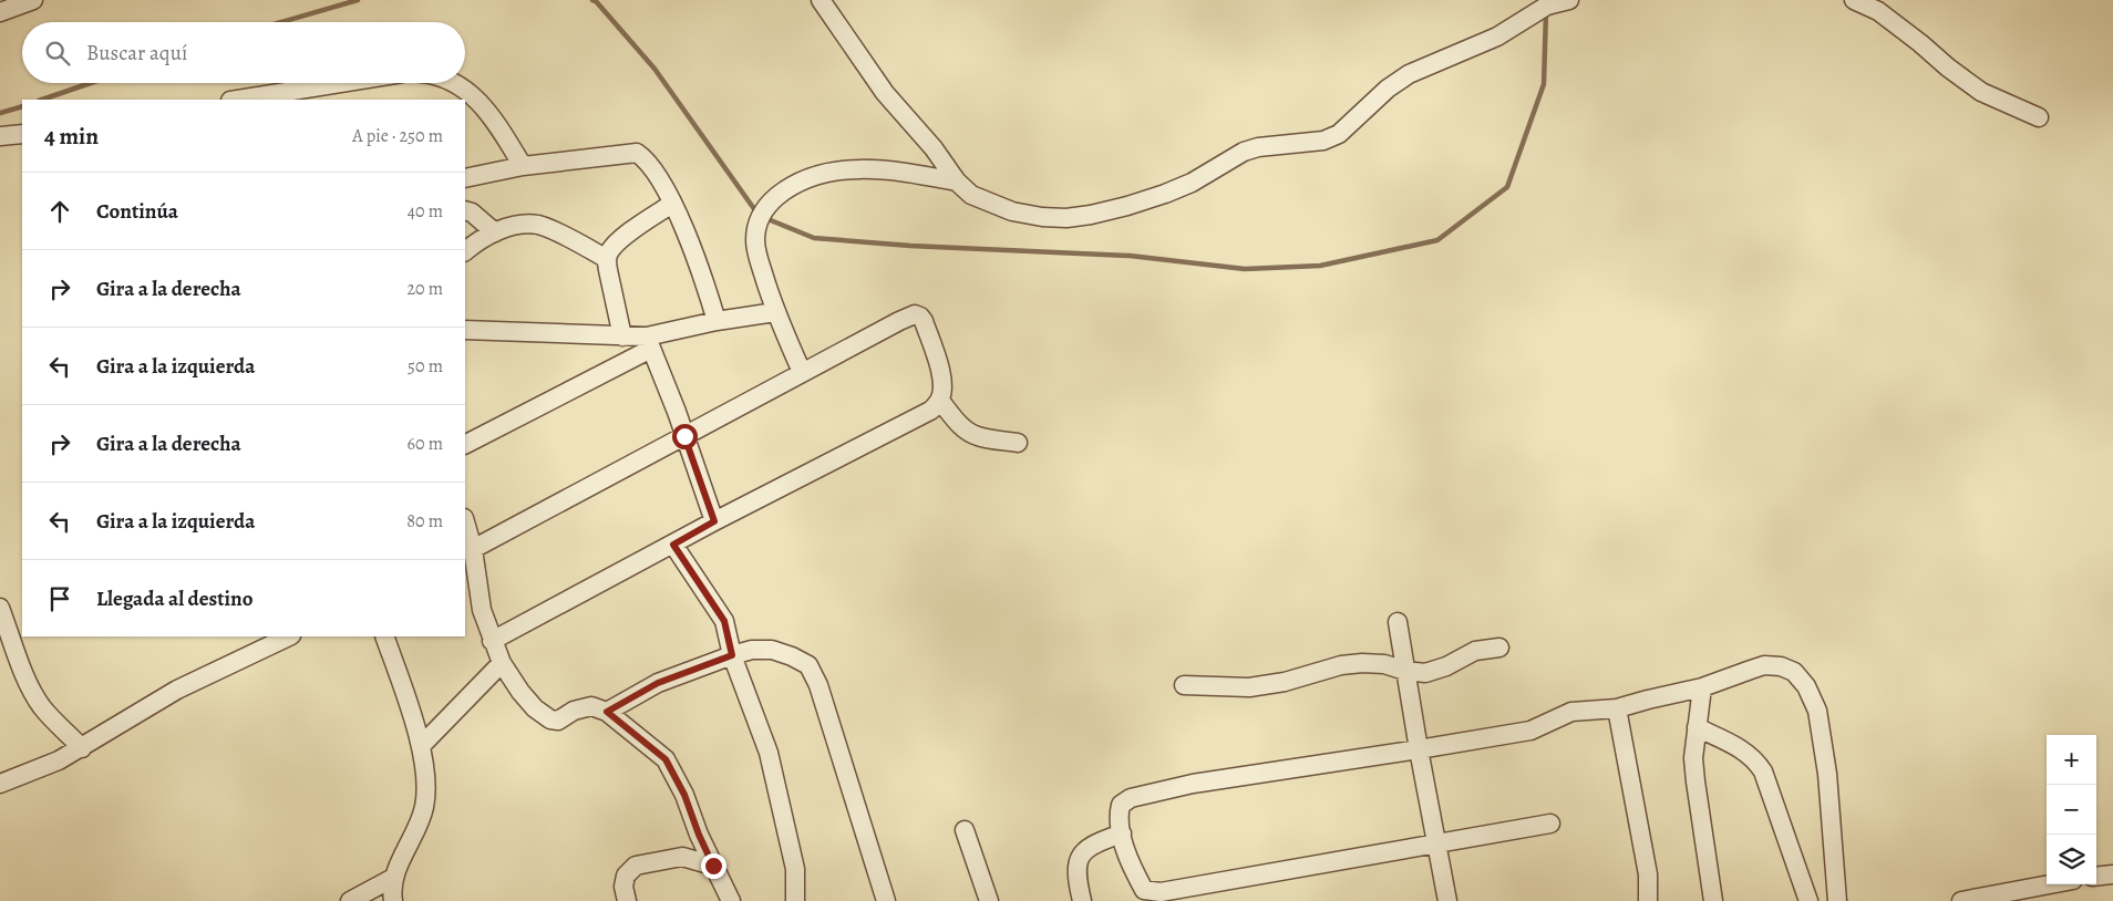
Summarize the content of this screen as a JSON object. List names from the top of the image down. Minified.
{"page":{"search":"Buscar aquí","heading":["4 min","A pie · 250 m"],"list":[["Continúa","40 m"],["Gira a la derecha","20 m"],["Gira a la izquierda","50 m"],["Gira a la derecha","60 m"],["Gira a la izquierda","80 m"],"Llegada al destino"],"map_buttons":["+","−"]}}
